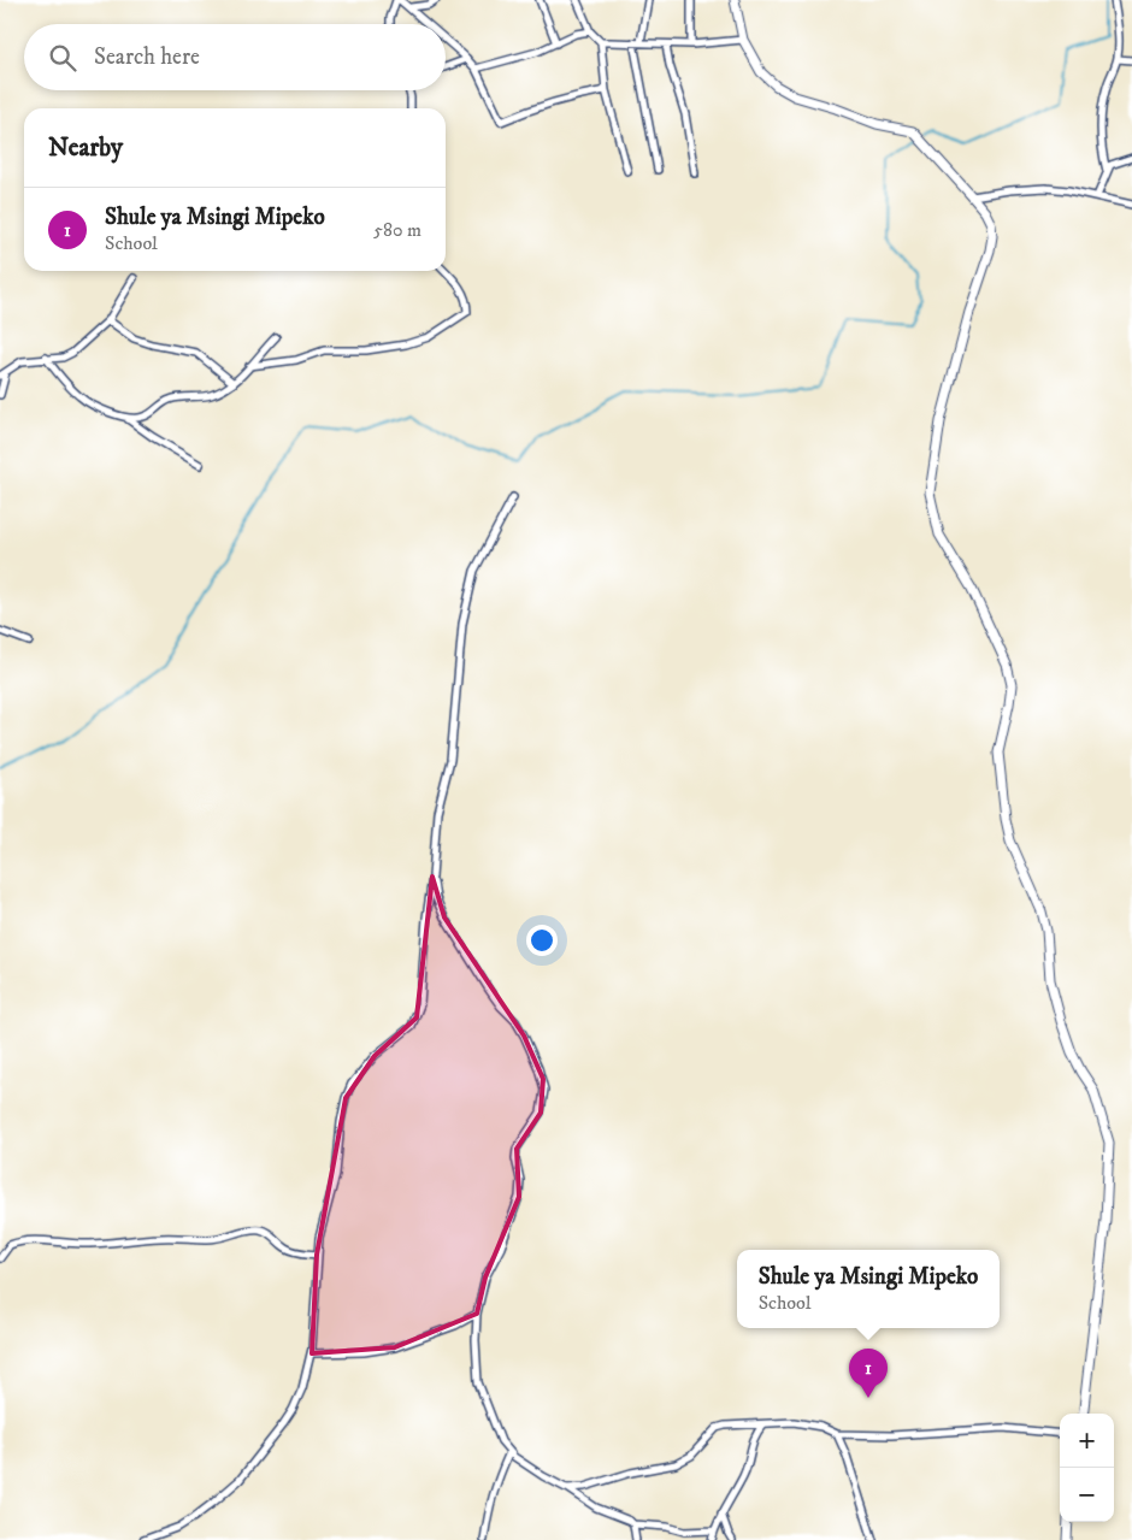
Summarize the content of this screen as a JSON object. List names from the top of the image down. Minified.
{"page":{"search":"Search here","heading":"Nearby","list":[{"mark":"1","name":"Shule ya Msingi Mipeko","note":"School","value":"580 m"}],"popup":["Shule ya Msingi Mipeko","School"],"pins":"1","map_buttons":["+","−"]}}
